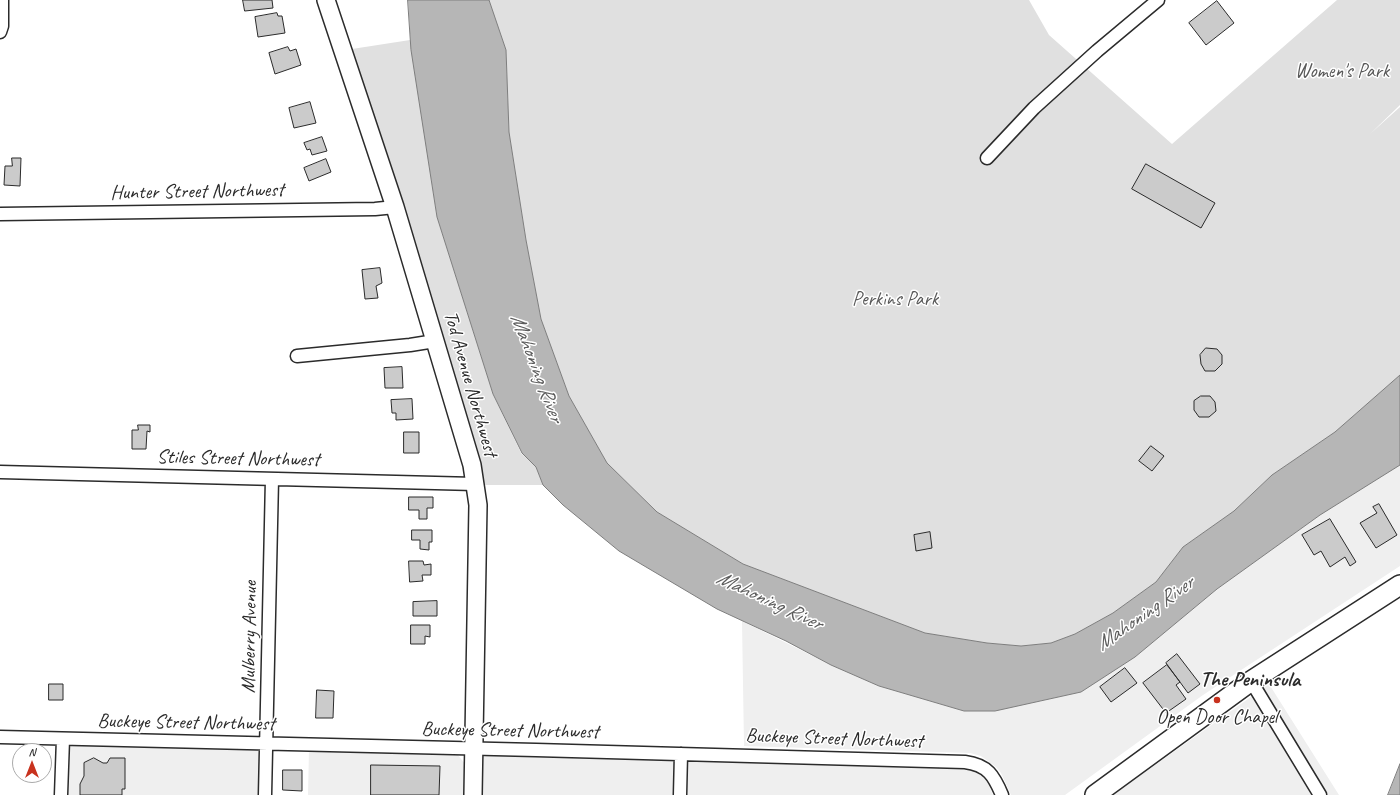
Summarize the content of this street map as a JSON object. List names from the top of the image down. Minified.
{"streets":{"main road":["Tod Avenue Northwest"],"street":["Hunter Street Northwest","Stiles Street Northwest","Mulberry Avenue","Buckeye Street Northwest"]},"crossings":[["Hunter Street Northwest","Tod Avenue Northwest"],["Tod Avenue Northwest","Stiles Street Northwest"],["Tod Avenue Northwest","Buckeye Street Northwest"],["Stiles Street Northwest","Mulberry Avenue"],["Mulberry Avenue","Buckeye Street Northwest"]],"districts":["The Peninsula"],"water":["Mahoning River"],"parks":["Women's Park","Perkins Park"],"places":["Open Door Chapel"],"north":"top"}
